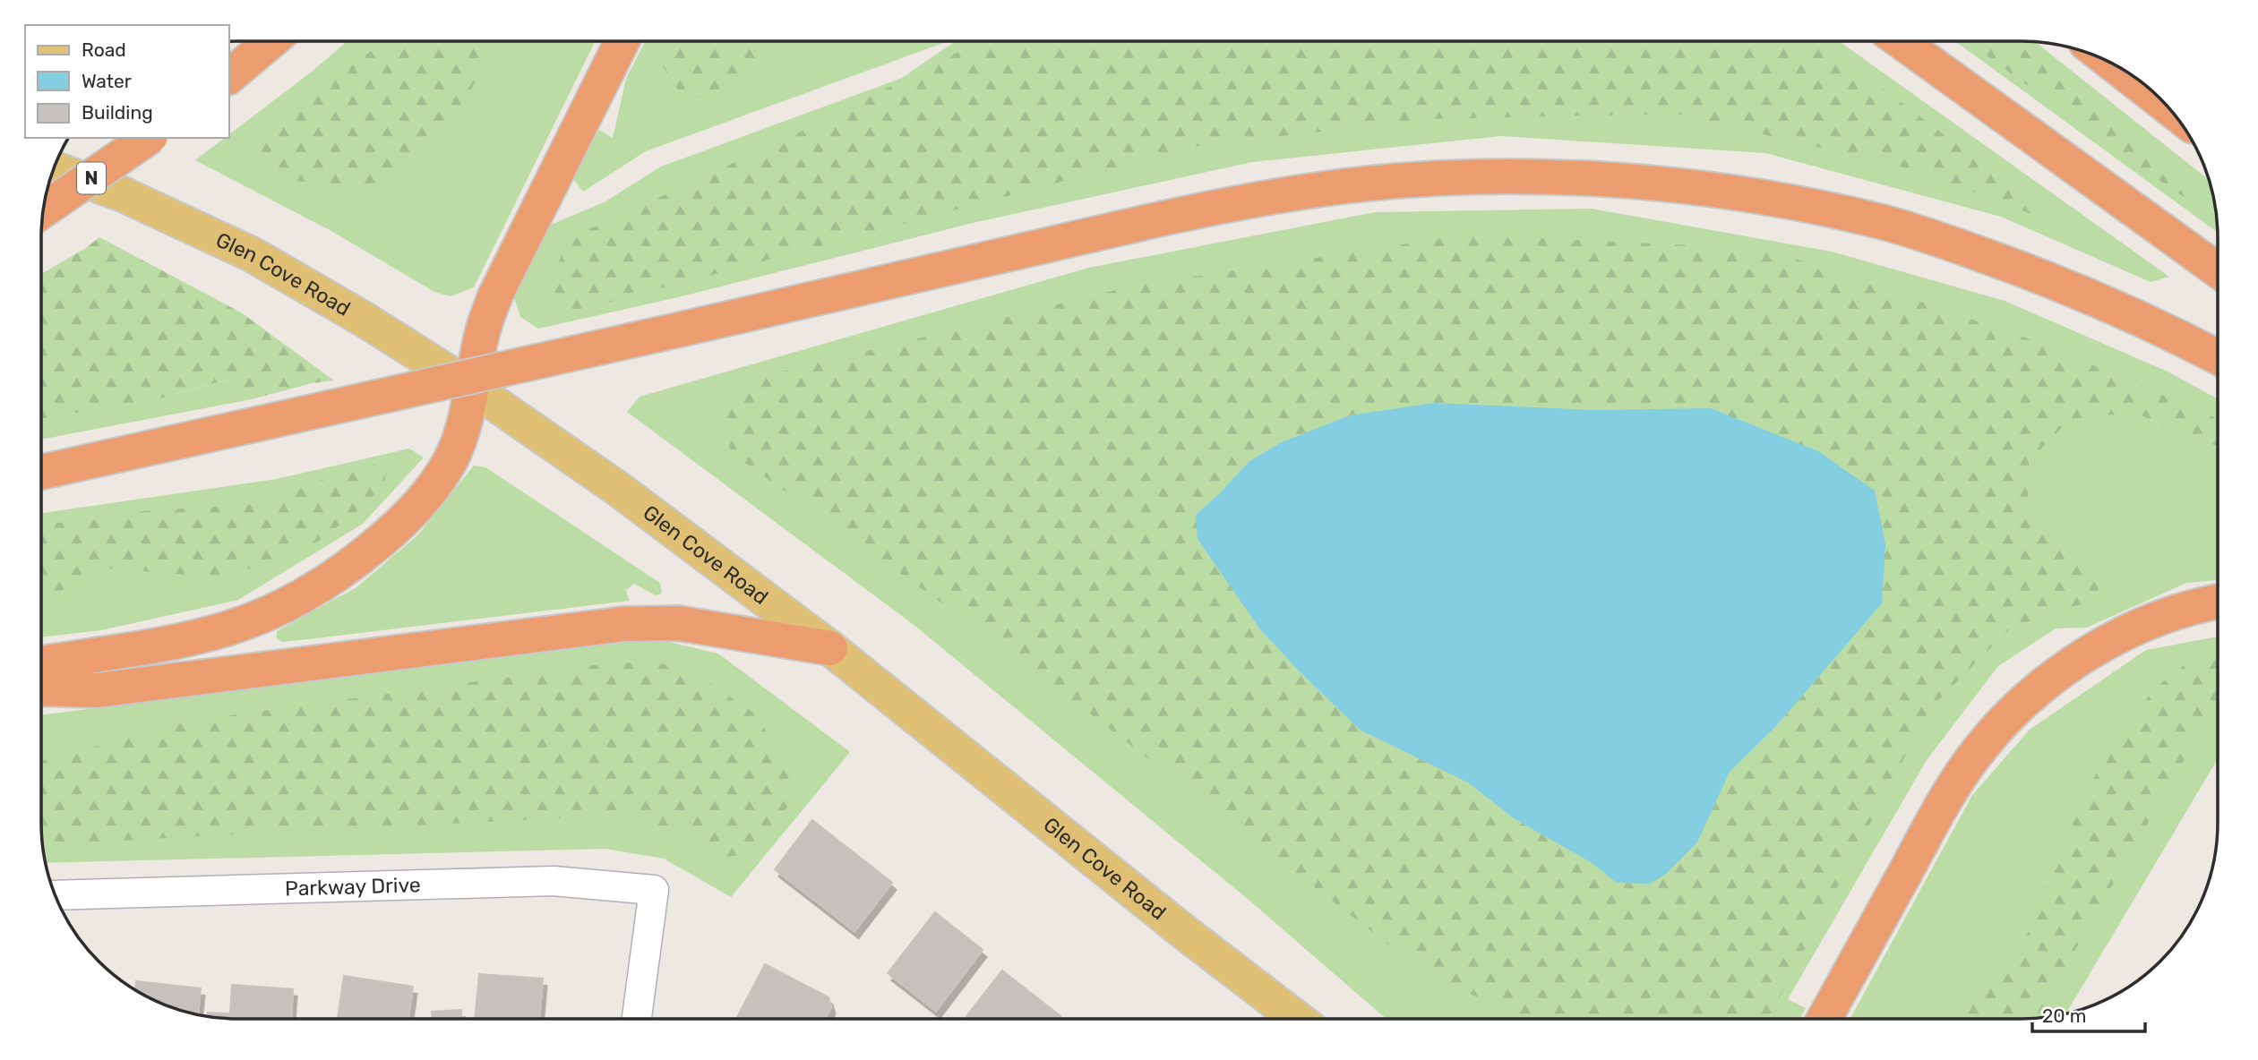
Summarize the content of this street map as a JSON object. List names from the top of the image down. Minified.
{"streets":{"highway":["N"],"main road":["Glen Cove Road"],"street":["Parkway Drive"]},"legend":["Road","Water","Building"],"scale_bar":"20 m"}
